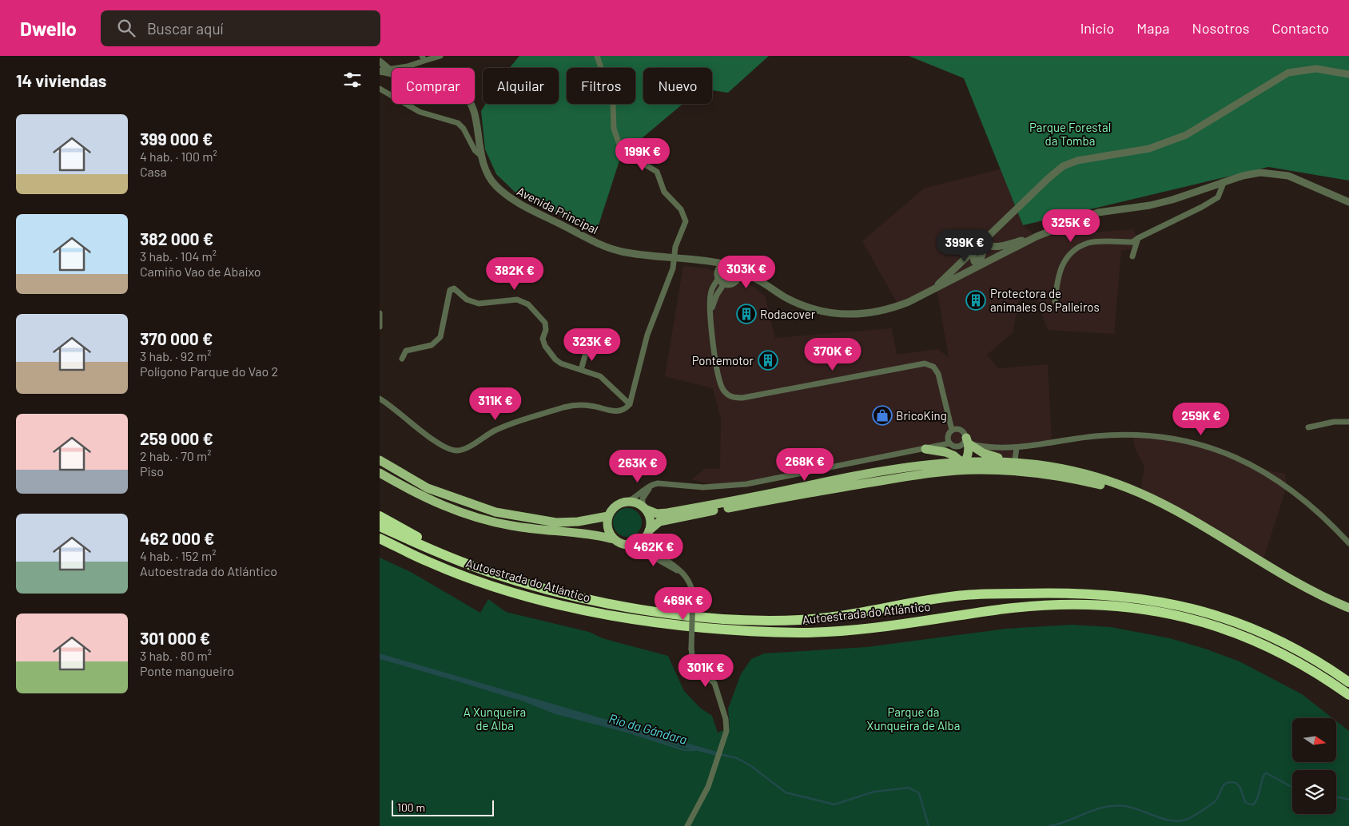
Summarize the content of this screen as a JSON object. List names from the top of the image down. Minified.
{"streets":{"highway":["Autoestrada do Atlántico"],"street":["Avenida Principal"]},"water":["Río da Gándara"],"parks":["Parque Forestal da Tomba","A Xunqueira de Alba","Parque da Xunqueira de Alba"],"places":{"building":["Protectora de animales Os Palleiros","Rodacover","Pontemotor"],"shop":["BricoKing"]},"scale_bar":"100 m","north":"right","page":{"header":"Dwello","search":"Buscar aquí","nav":["Inicio","Mapa","Nosotros","Contacto"],"heading":"14 viviendas","chip":["Comprar","Alquilar","Filtros","Nuevo"],"list":[{"name":"399 000 €","note":"4 hab. · 100 m² · Casa"},{"name":"382 000 €","note":"3 hab. · 104 m² · Camiño Vao de Abaixo"},{"name":"370 000 €","note":"3 hab. · 92 m² · Polígono Parque do Vao 2"},{"name":"259 000 €","note":"2 hab. · 70 m² · Piso"},{"name":"462 000 €","note":"4 hab. · 152 m² · Autoestrada do Atlántico"},{"name":"301 000 €","note":"3 hab. · 80 m² · Ponte mangueiro"}],"price":["199K €","325K €","399K €","303K €","382K €","323K €","370K €","311K €","259K €","268K €","263K €","462K €","469K €","301K €"],"scale":"100 m"}}
